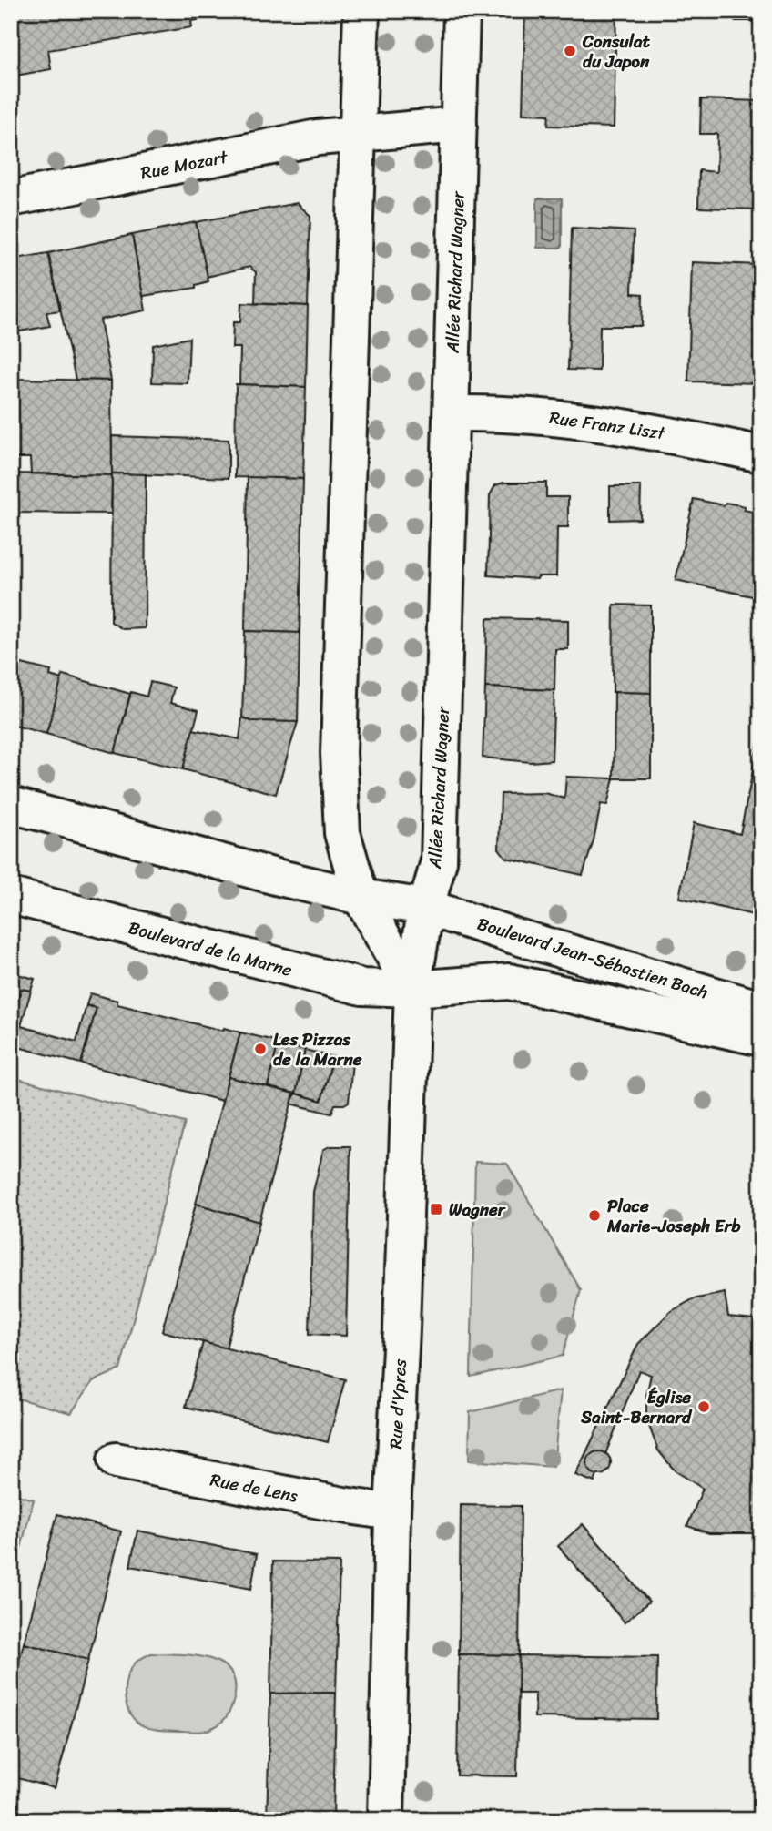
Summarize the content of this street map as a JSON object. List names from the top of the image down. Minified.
{"streets":{"street":["Rue Mozart","Allée Richard Wagner","Rue Franz Liszt","Boulevard de la Marne","Boulevard Jean-Sébastien Bach","Rue d'Ypres","Rue de Lens"]},"crossings":[["Rue Mozart","Allée Richard Wagner"],["Allée Richard Wagner","Rue Franz Liszt"],["Allée Richard Wagner","Boulevard de la Marne"],["Allée Richard Wagner","Boulevard Jean-Sébastien Bach"],["Allée Richard Wagner","Rue d'Ypres"],["Boulevard de la Marne","Boulevard Jean-Sébastien Bach"],["Boulevard de la Marne","Rue d'Ypres"],["Boulevard Jean-Sébastien Bach","Rue d'Ypres"],["Rue d'Ypres","Rue de Lens"]],"places":{"other":["Consulat du Japon","Les Pizzas de la Marne","Place Marie-Joseph Erb","Église Saint-Bernard"],"transit":["Wagner"]}}
